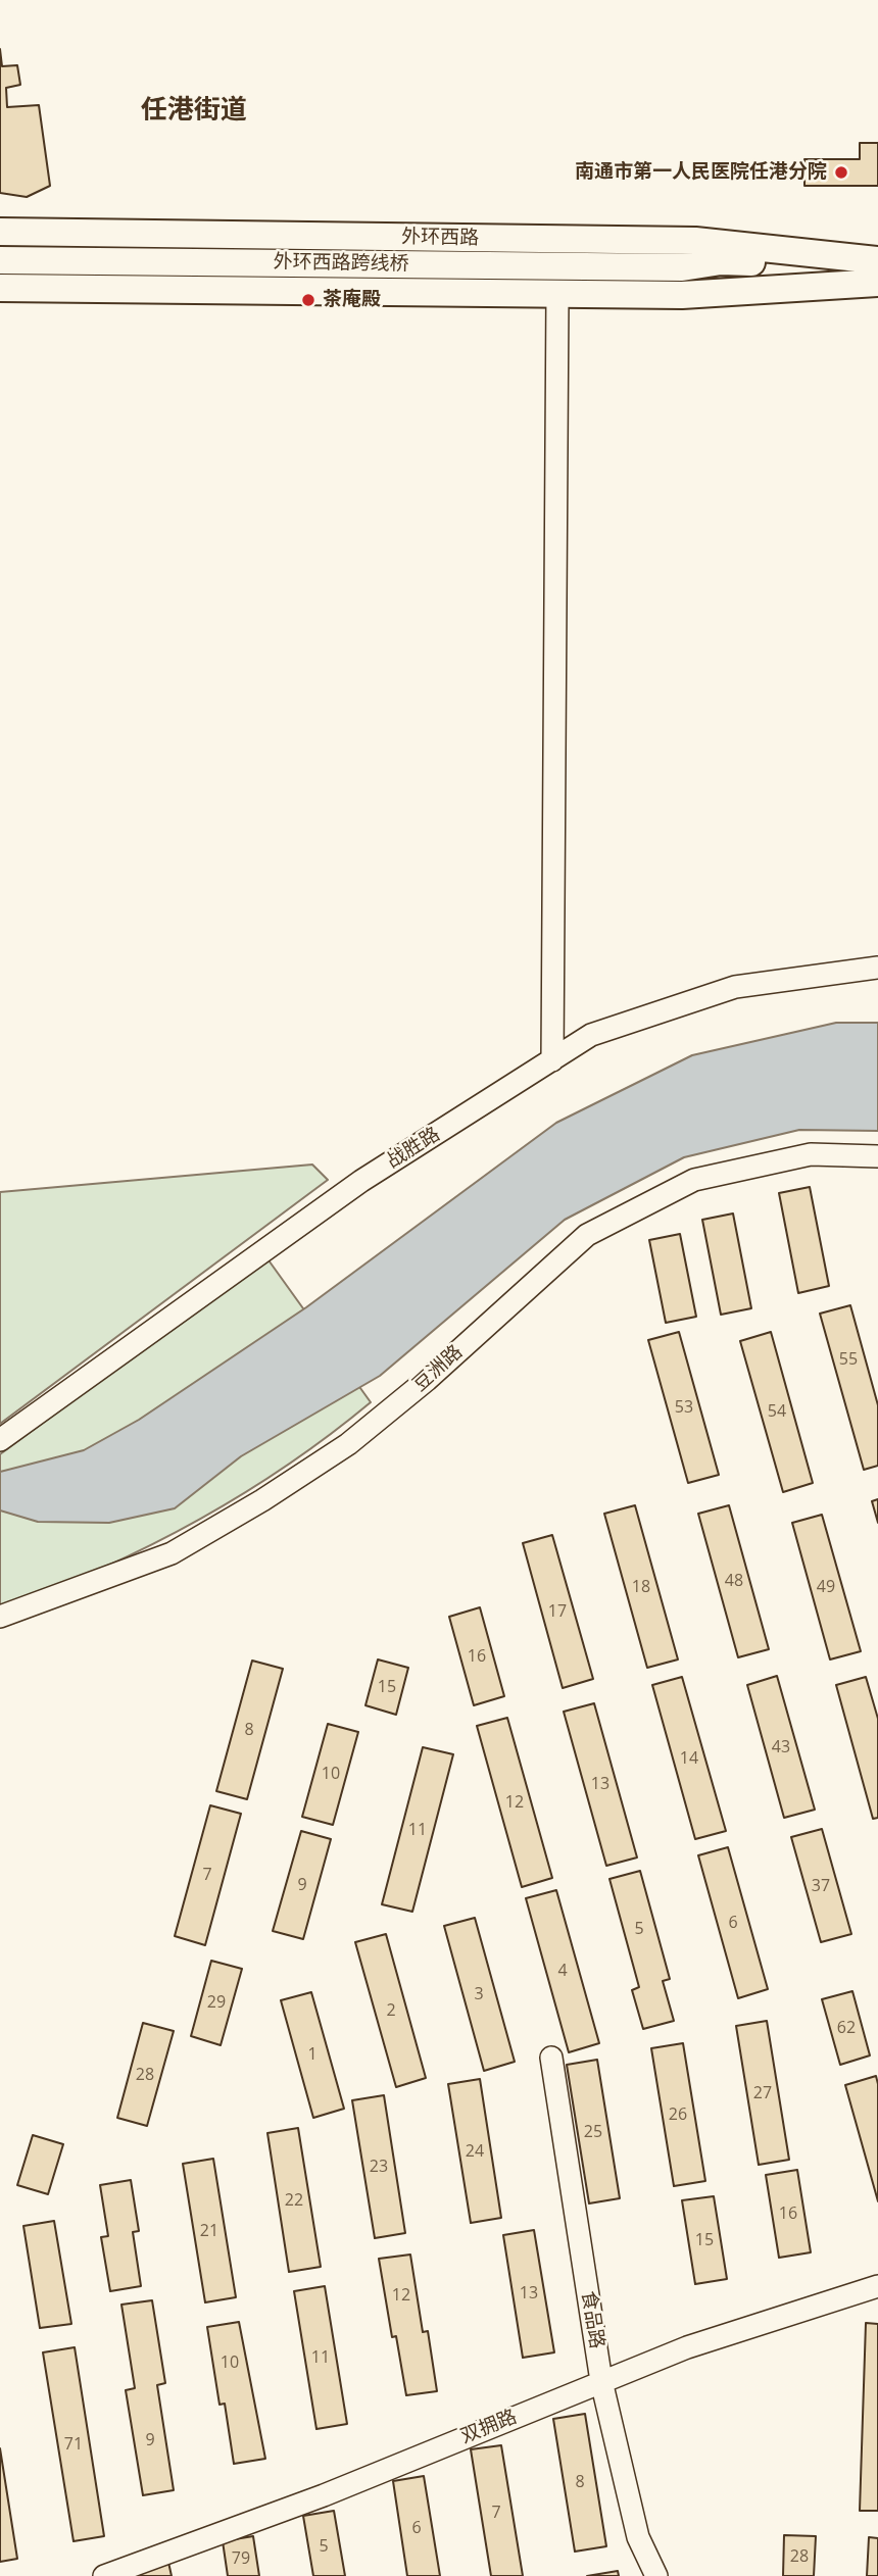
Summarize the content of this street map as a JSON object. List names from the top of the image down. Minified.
{"streets":{"main road":["外环西路","外环西路跨线桥"],"street":["战胜路","豆洲路","食品路","双拥路"]},"crossings":[["外环西路","外环西路跨线桥"],["食品路","双拥路"]],"districts":["任港街道"],"places":["南通市第一人民医院任港分院","茶庵殿"],"house_numbers":["55","53","54","48","18","49","17","16","15","8","43","14","10","13","12","11","7","9","37","6","5","4","3","29","2","62","1","28","27","26","25","24","23","22","16","21","15","13","12","11","10","9","71","8","7","6","5","28","79"]}
